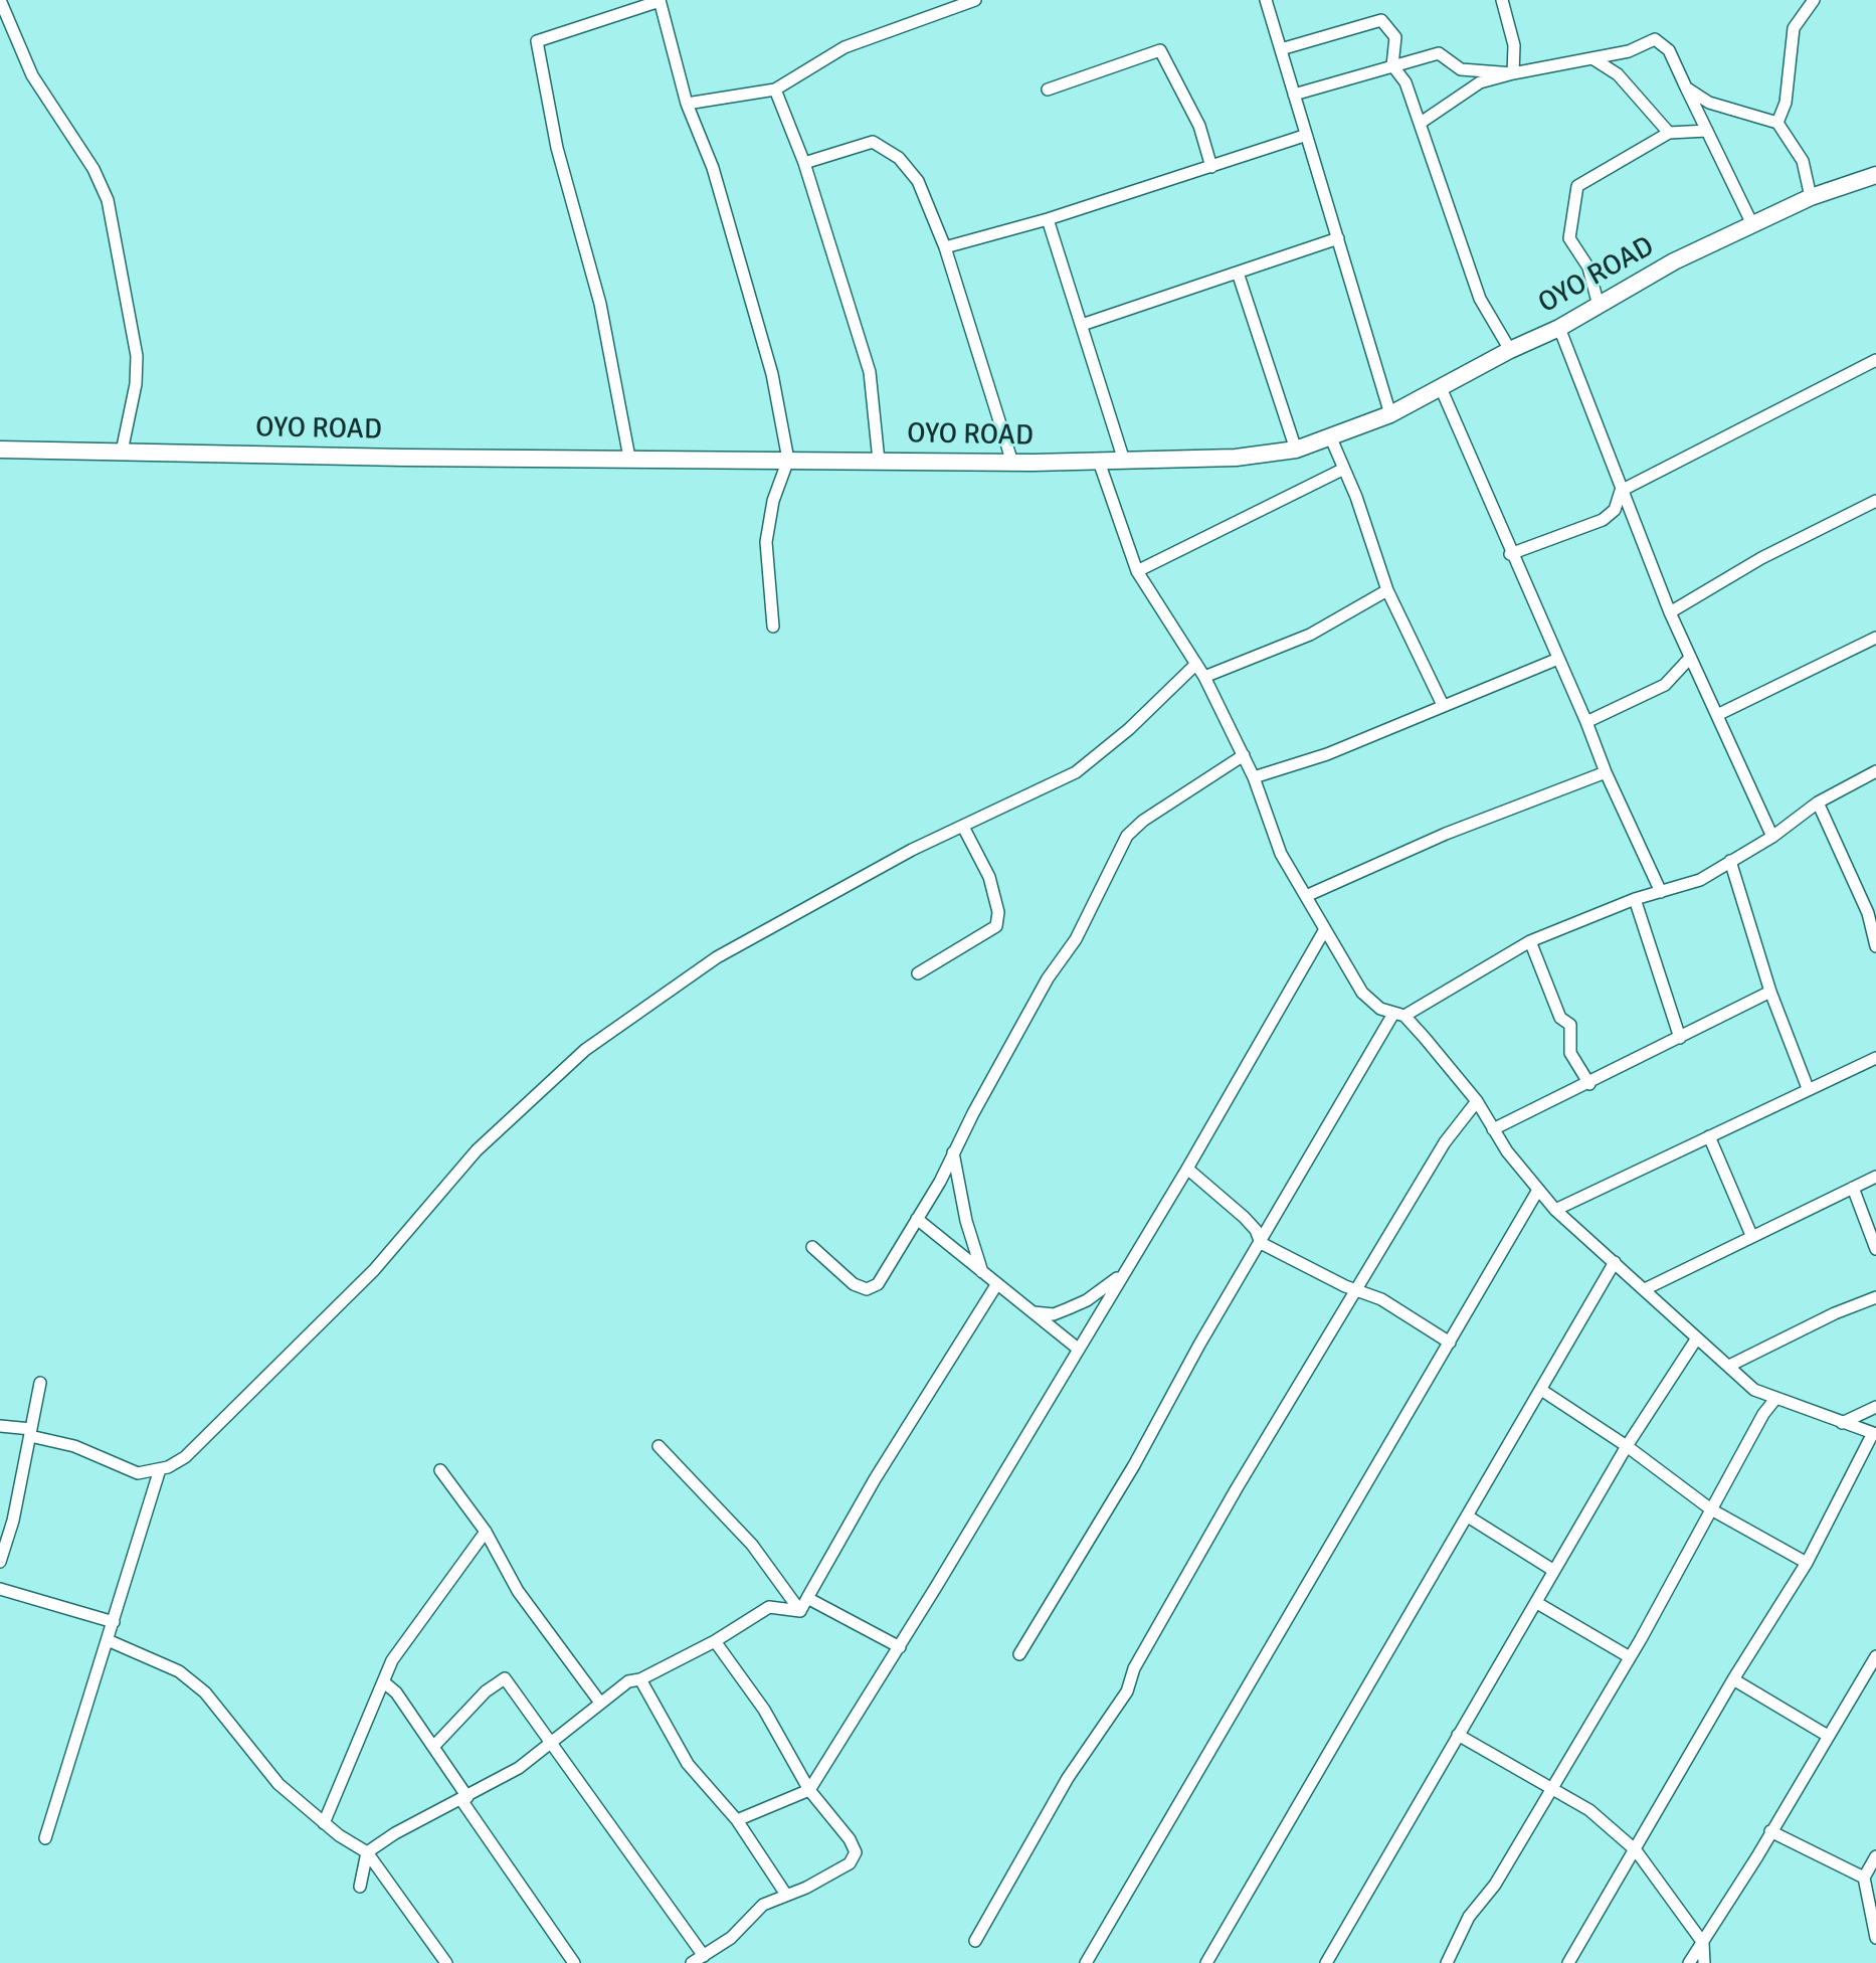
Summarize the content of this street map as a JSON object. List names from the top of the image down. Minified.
{"streets":{"street":["OYO ROAD"]}}
